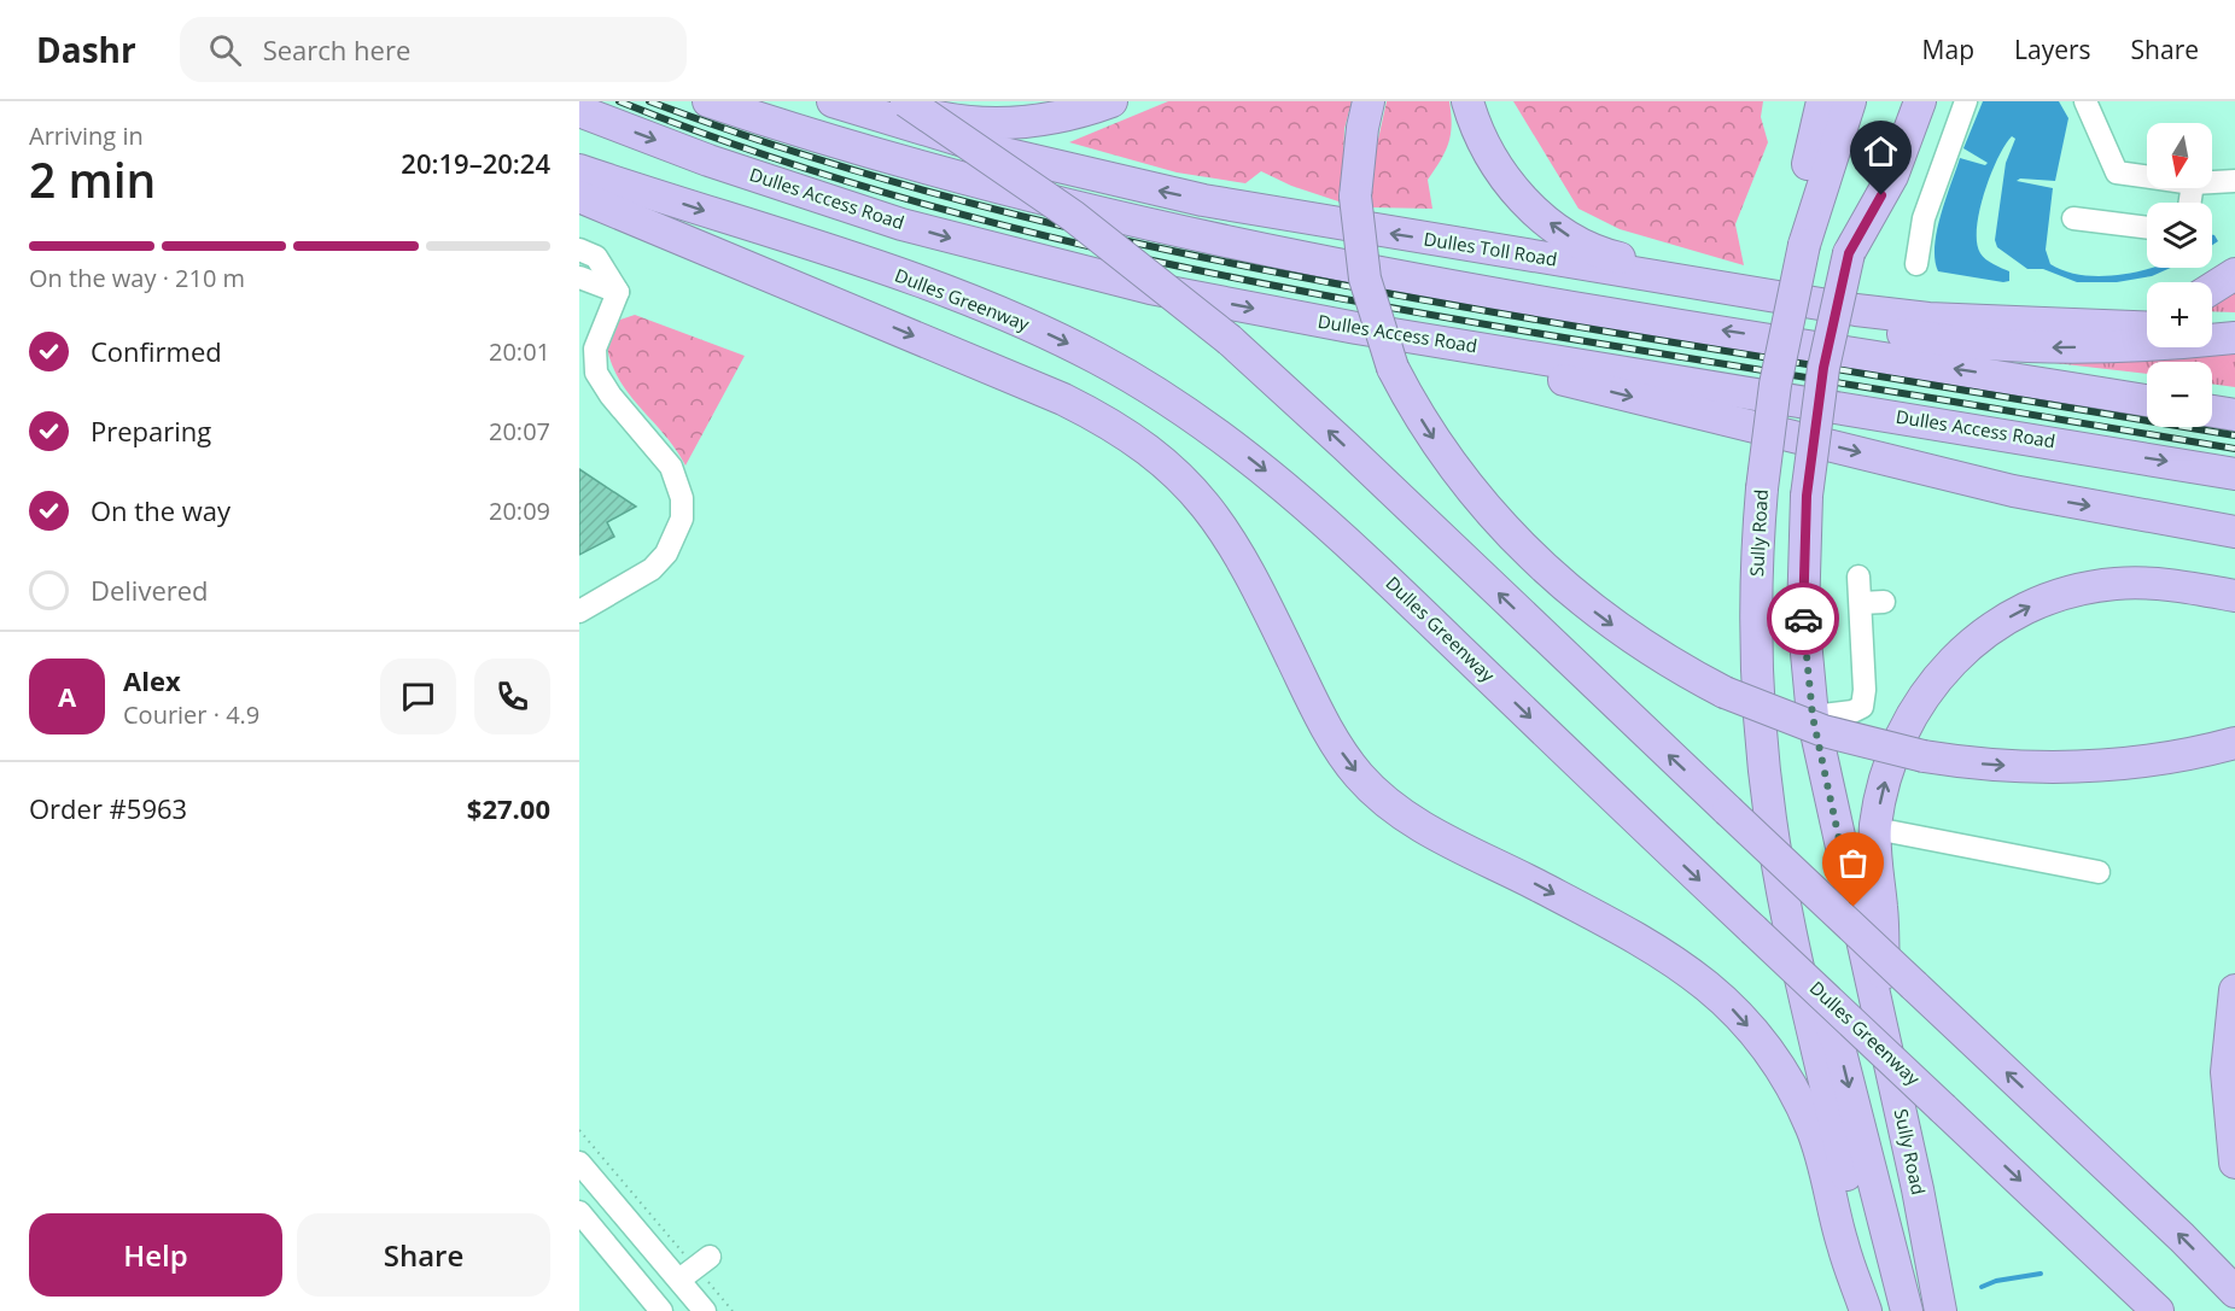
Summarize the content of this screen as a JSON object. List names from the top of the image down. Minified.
{"streets":{"highway":["Dulles Access Road","Dulles Toll Road","Dulles Greenway","Sully Road"]},"north":"bottom","page":{"header":"Dashr","search":"Search here","nav":["Map","Layers","Share"],"heading":["2 min","Arriving in","20:19–20:24"],"panel":["Alex","Courier · 4.9","Order #5963","$27.00"],"map_buttons":["+","−"],"bar":"On the way · 210 m","list":[["Confirmed","20:01"],["Preparing","20:07"],["On the way","20:09"],"Delivered"],"round":"A","buttons":["Help","Share"]}}
